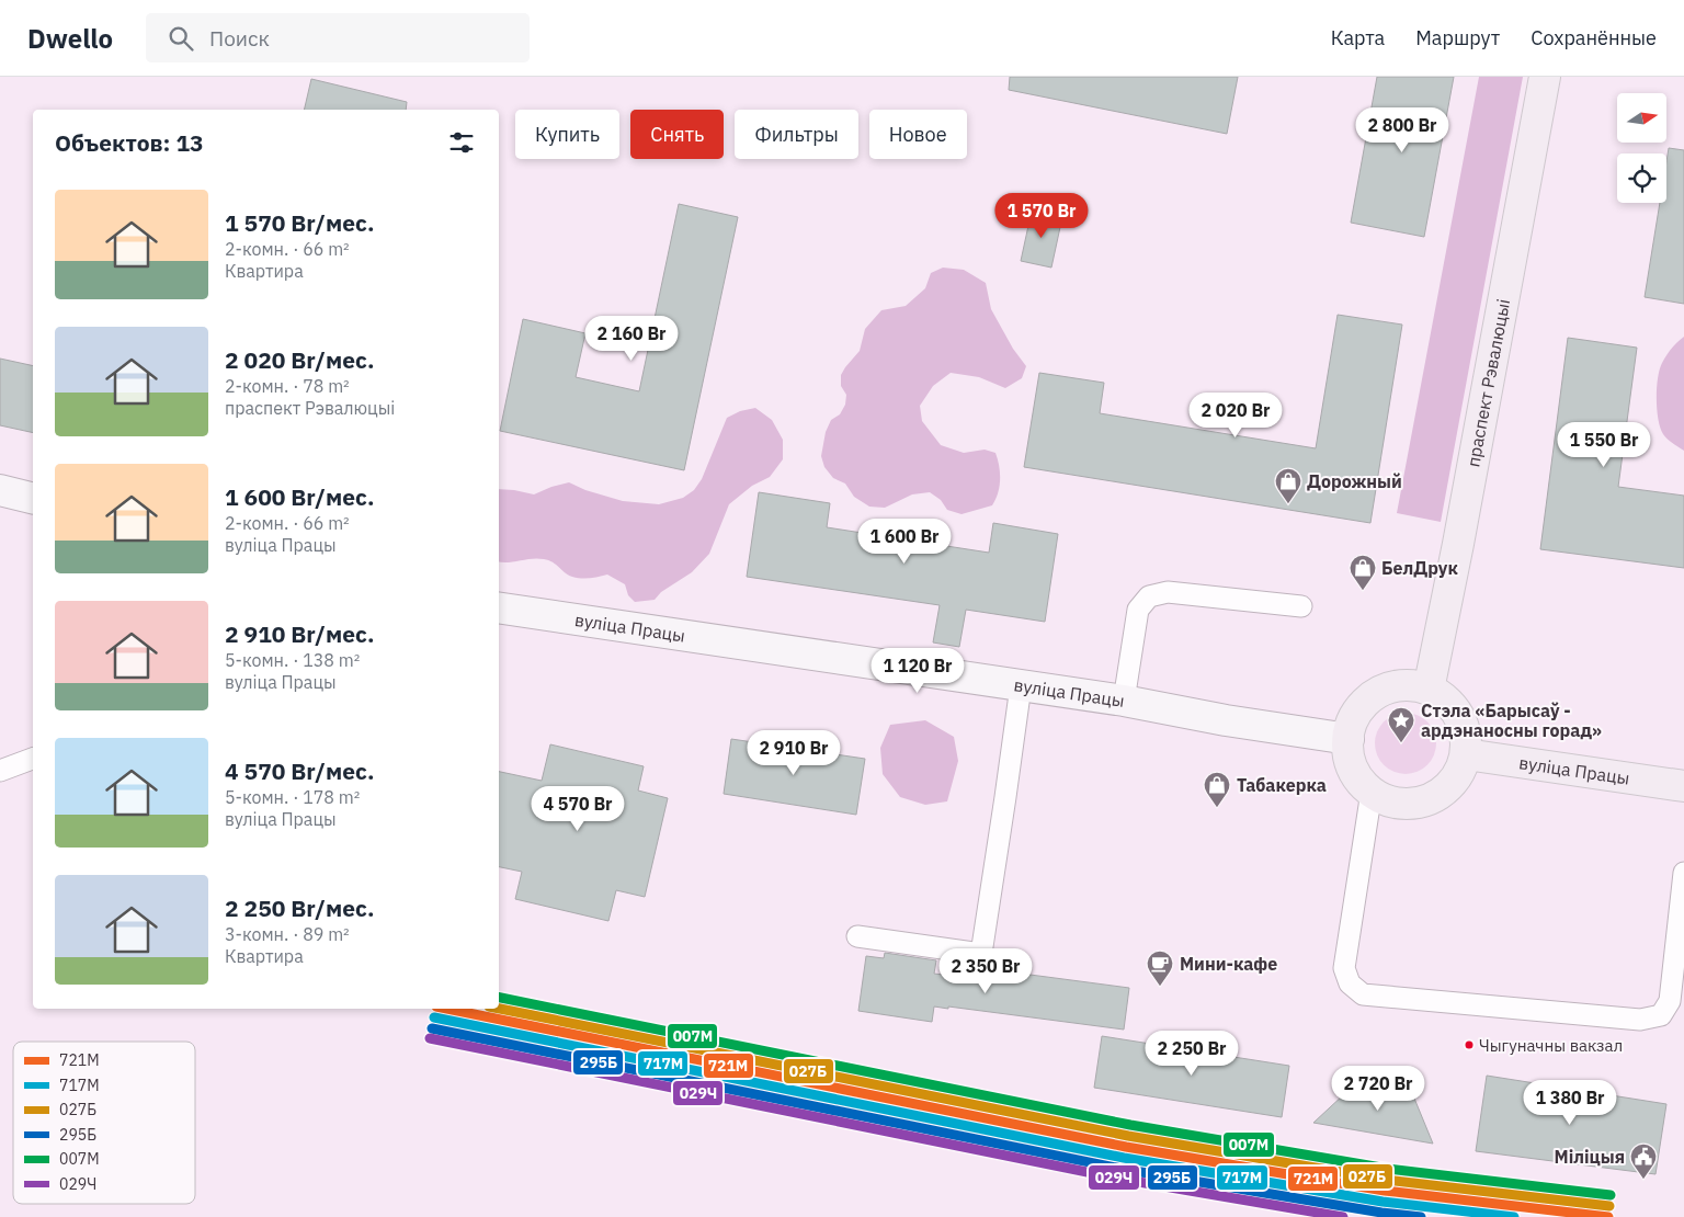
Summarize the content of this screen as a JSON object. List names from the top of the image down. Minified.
{"streets":{"main road":["праспект Рэвалюцыі","вуліца Працы"]},"crossings":[["праспект Рэвалюцыі","вуліца Працы"]],"places":{"shop":["Дорожный","БелДрук","Табакерка"],"place":["Стэла «Барысаў - ардэнаносны горад»"],"cafe":["Мини-кафе"],"other":["Чыгуначны вакзал"],"public building":["Міліцыя"]},"lines":["transit line 007М","transit line 027Б","transit line 721М","transit line 717М","transit line 295Б","transit line 029Ч"],"legend":["721М","717М","027Б","295Б","007М","029Ч"],"north":"right","page":{"header":"Dwello","search":"Поиск","nav":["Карта","Маршрут","Сохранённые"],"price":["2 800 Br","1 570 Br","2 160 Br","2 020 Br","1 550 Br","1 600 Br","1 120 Br","2 910 Br","4 570 Br","2 350 Br","2 250 Br","2 720 Br","1 380 Br"],"chip":["Купить","Снять","Фильтры","Новое"],"heading":"Объектов: 13","list":[{"name":"1 570 Br/мес.","note":"2-комн. · 66 m² · Квартира"},{"name":"2 020 Br/мес.","note":"2-комн. · 78 m² · праспект Рэвалюцыі"},{"name":"1 600 Br/мес.","note":"2-комн. · 66 m² · вуліца Працы"},{"name":"2 910 Br/мес.","note":"5-комн. · 138 m² · вуліца Працы"},{"name":"4 570 Br/мес.","note":"5-комн. · 178 m² · вуліца Працы"},{"name":"2 250 Br/мес.","note":"3-комн. · 89 m² · Квартира"}]}}
